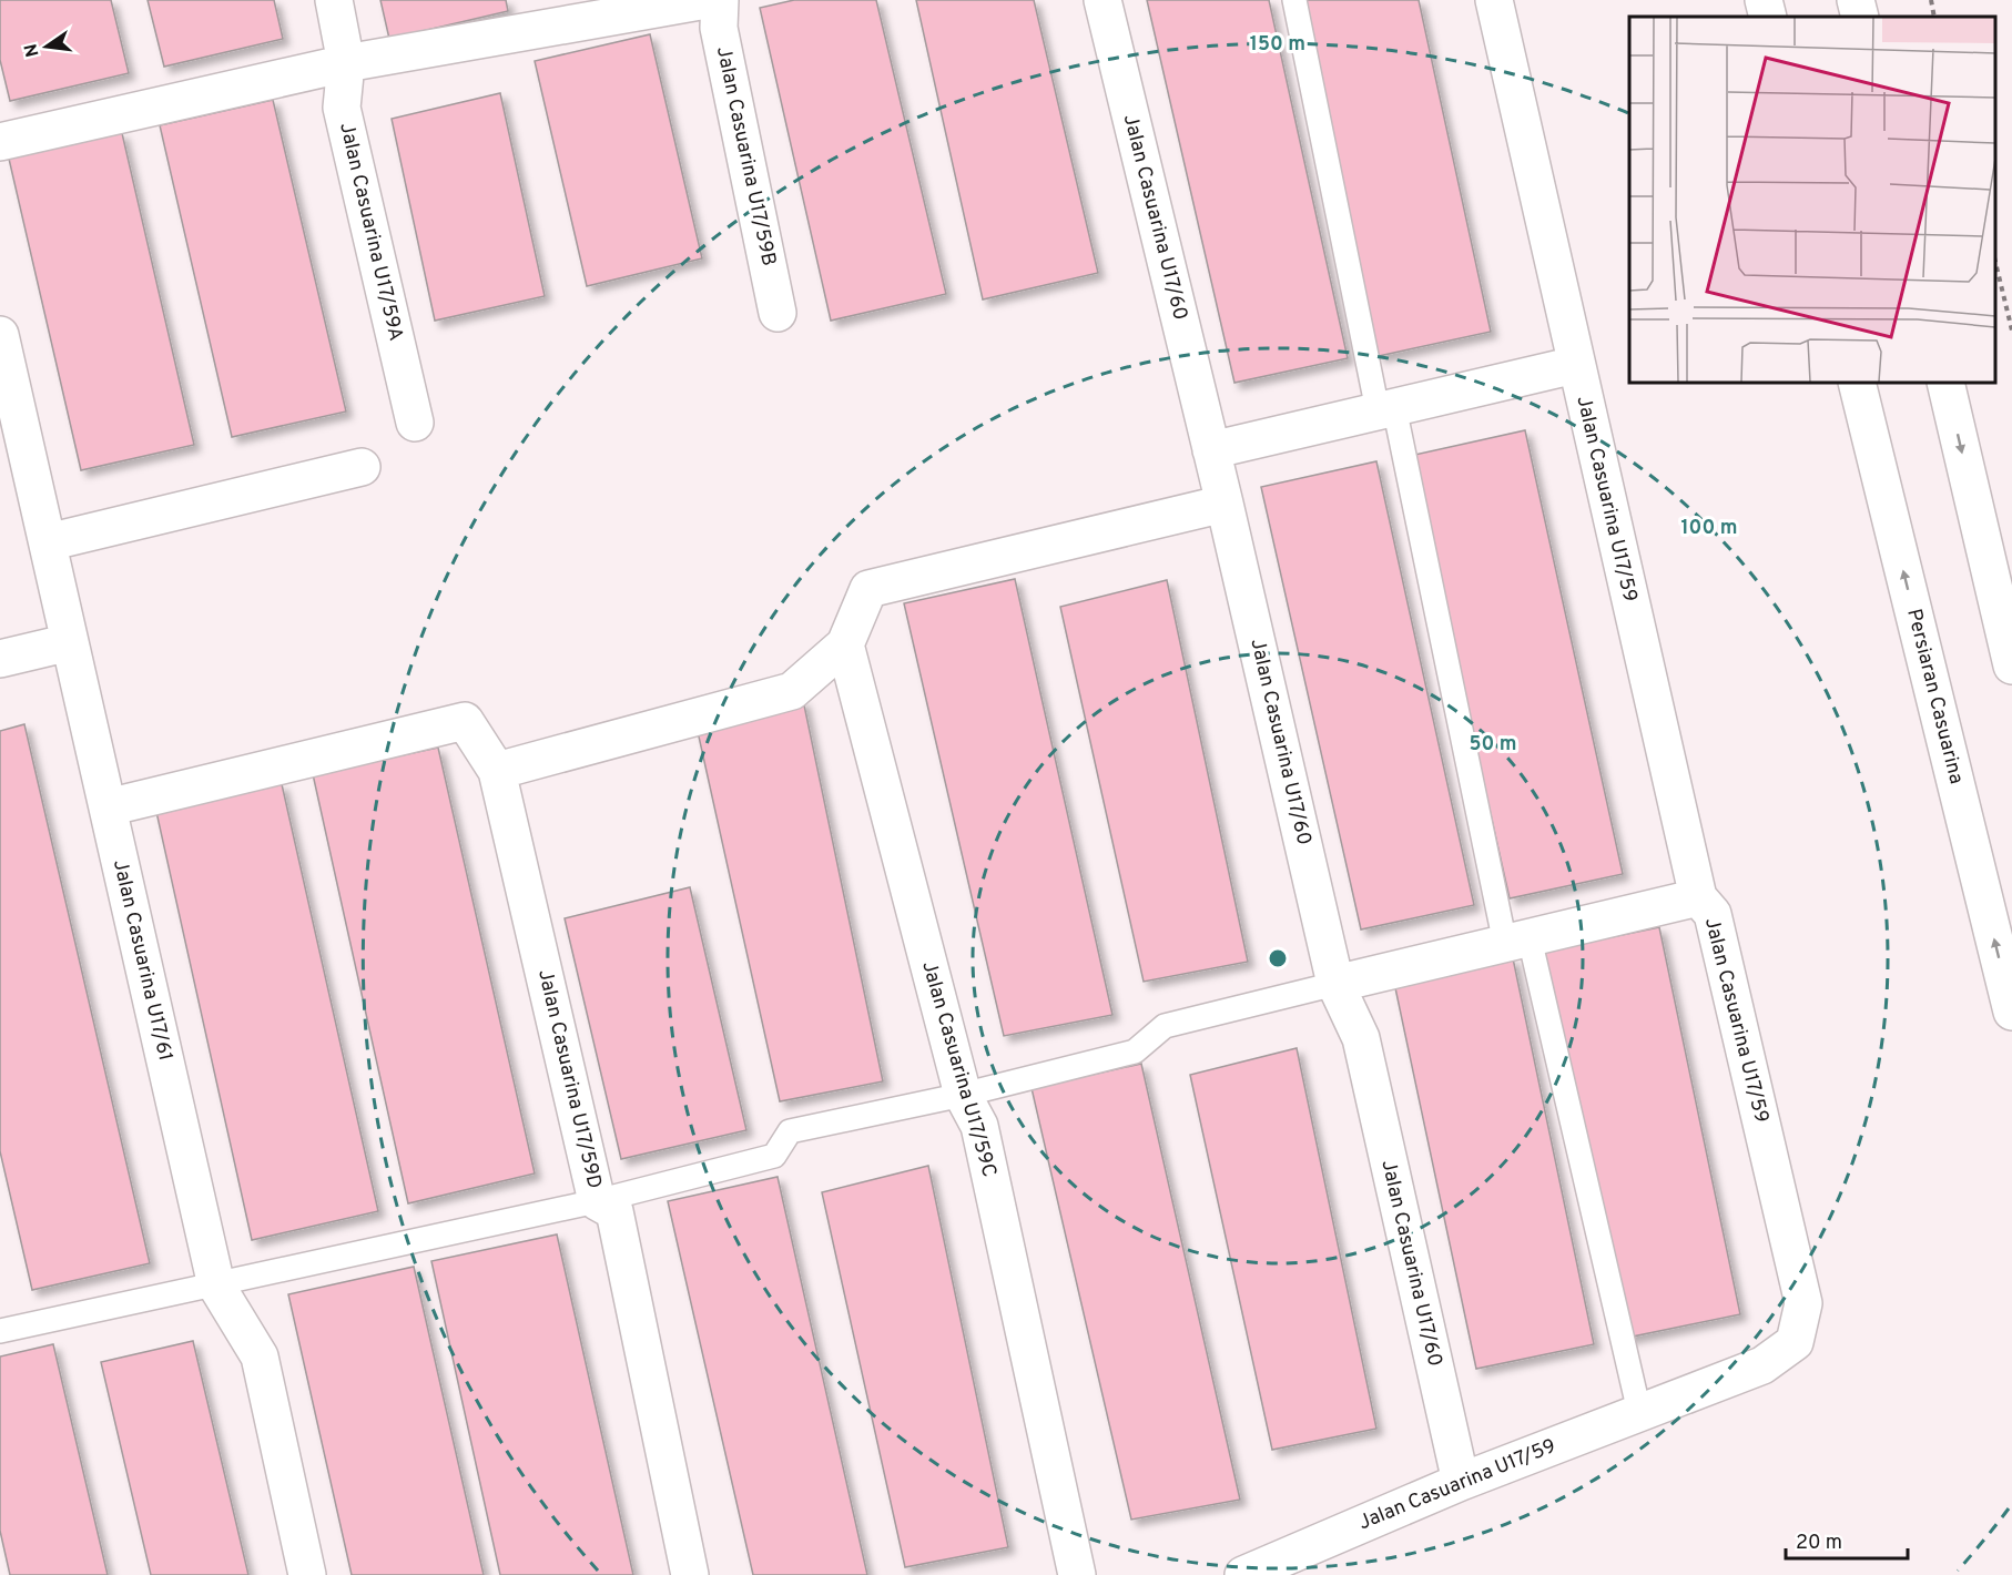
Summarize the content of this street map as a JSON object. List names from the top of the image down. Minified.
{"streets":{"street":["Jalan Casuarina U17/59B","Jalan Casuarina U17/60","Jalan Casuarina U17/59A","Jalan Casuarina U17/59","Persiaran Casuarina","Jalan Casuarina U17/61","Jalan Casuarina U17/59C","Jalan Casuarina U17/59D"]},"crossings":[["Jalan Casuarina U17/60","Jalan Casuarina U17/59"],["Jalan Casuarina U17/61","Jalan Casuarina U17/59D"]],"scale_bar":"20 m","north":"left","rings":["150 m","100 m","50 m"]}
